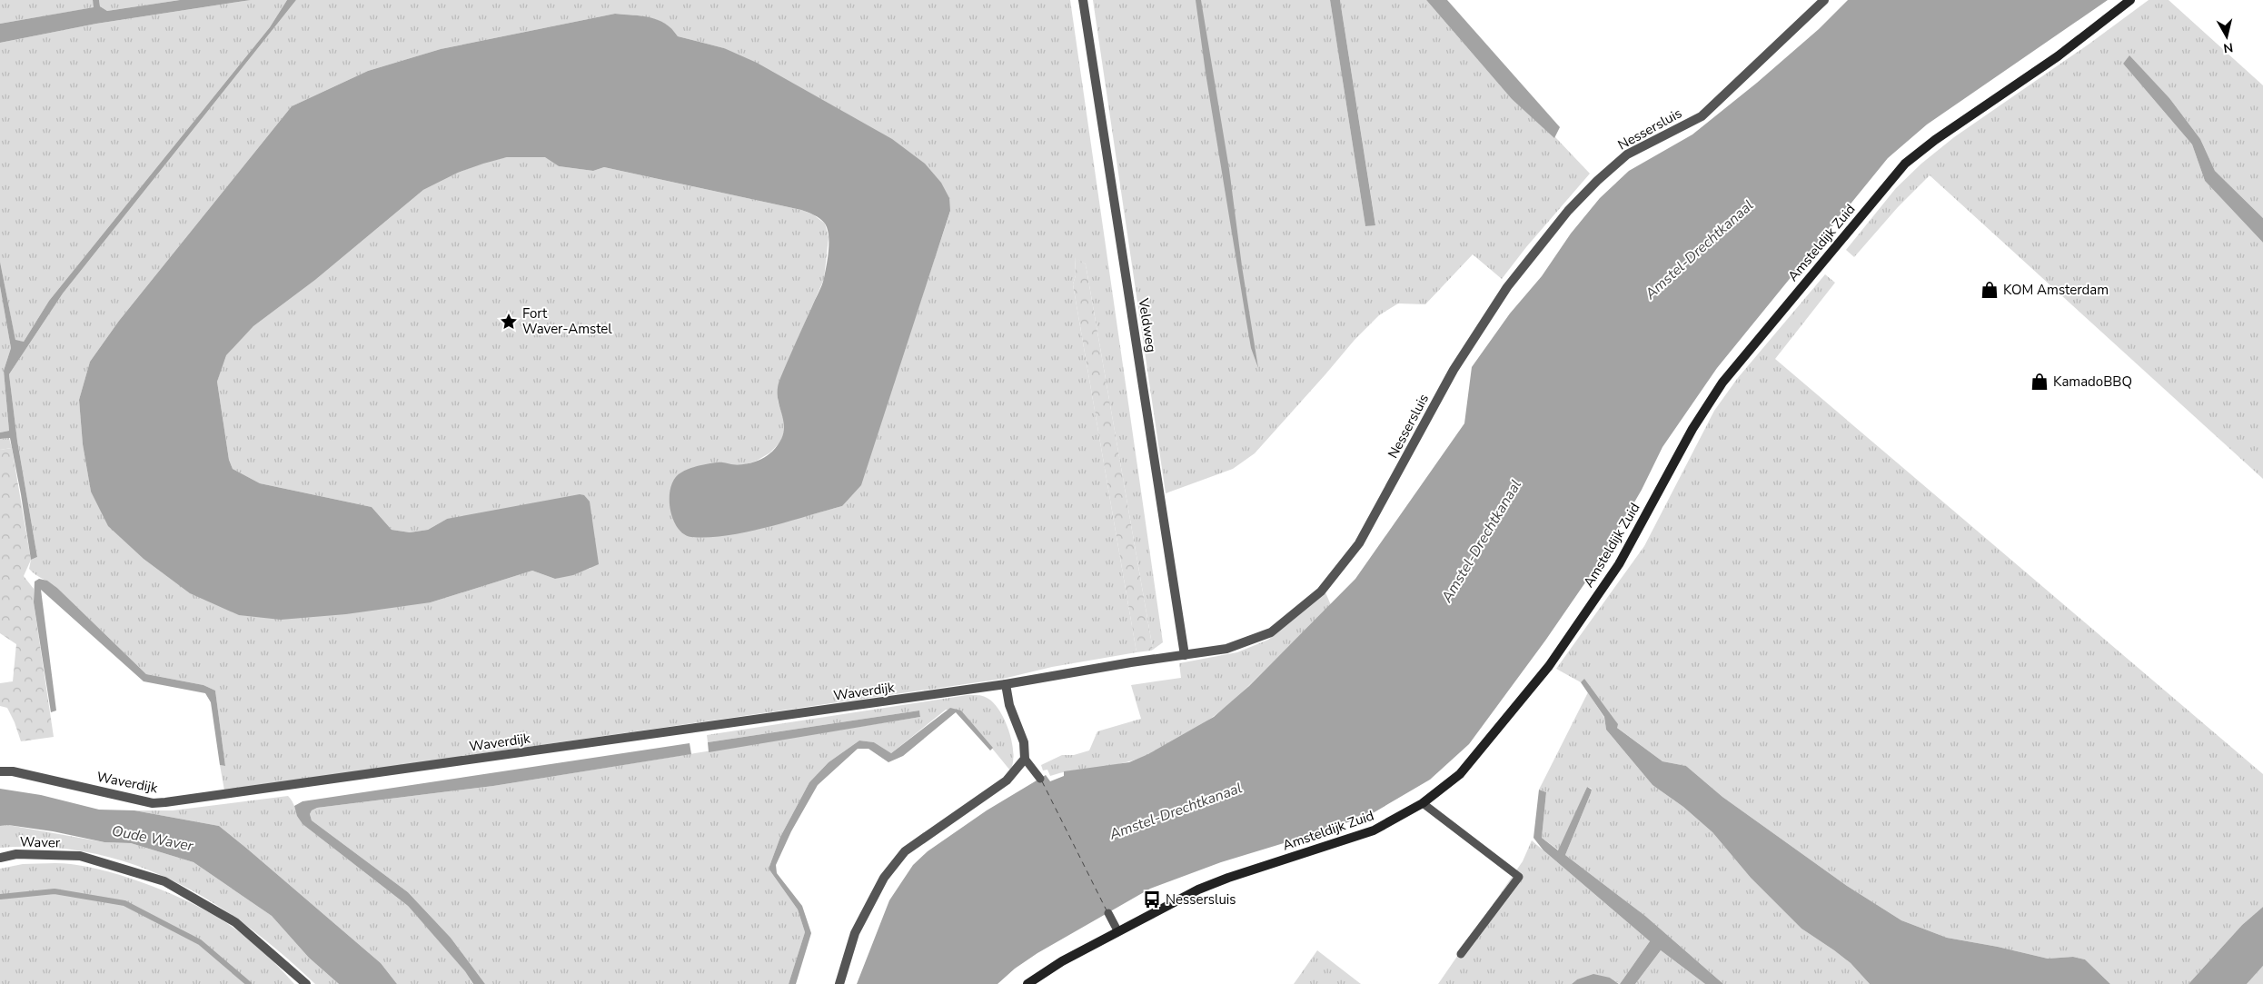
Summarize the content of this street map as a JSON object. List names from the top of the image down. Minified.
{"streets":{"street":["Nessersluis","Amsteldijk Zuid","Veldweg","Waverdijk","Waver"]},"crossings":[["Nessersluis","Veldweg"],["Nessersluis","Waverdijk"]],"water":["Amstel-Drechtkanaal","Oude Waver"],"places":{"shop":["KOM Amsterdam","KamadoBBQ"],"place":["Fort Waver-Amstel"],"bus stop":["Nessersluis"]},"north":"bottom"}
